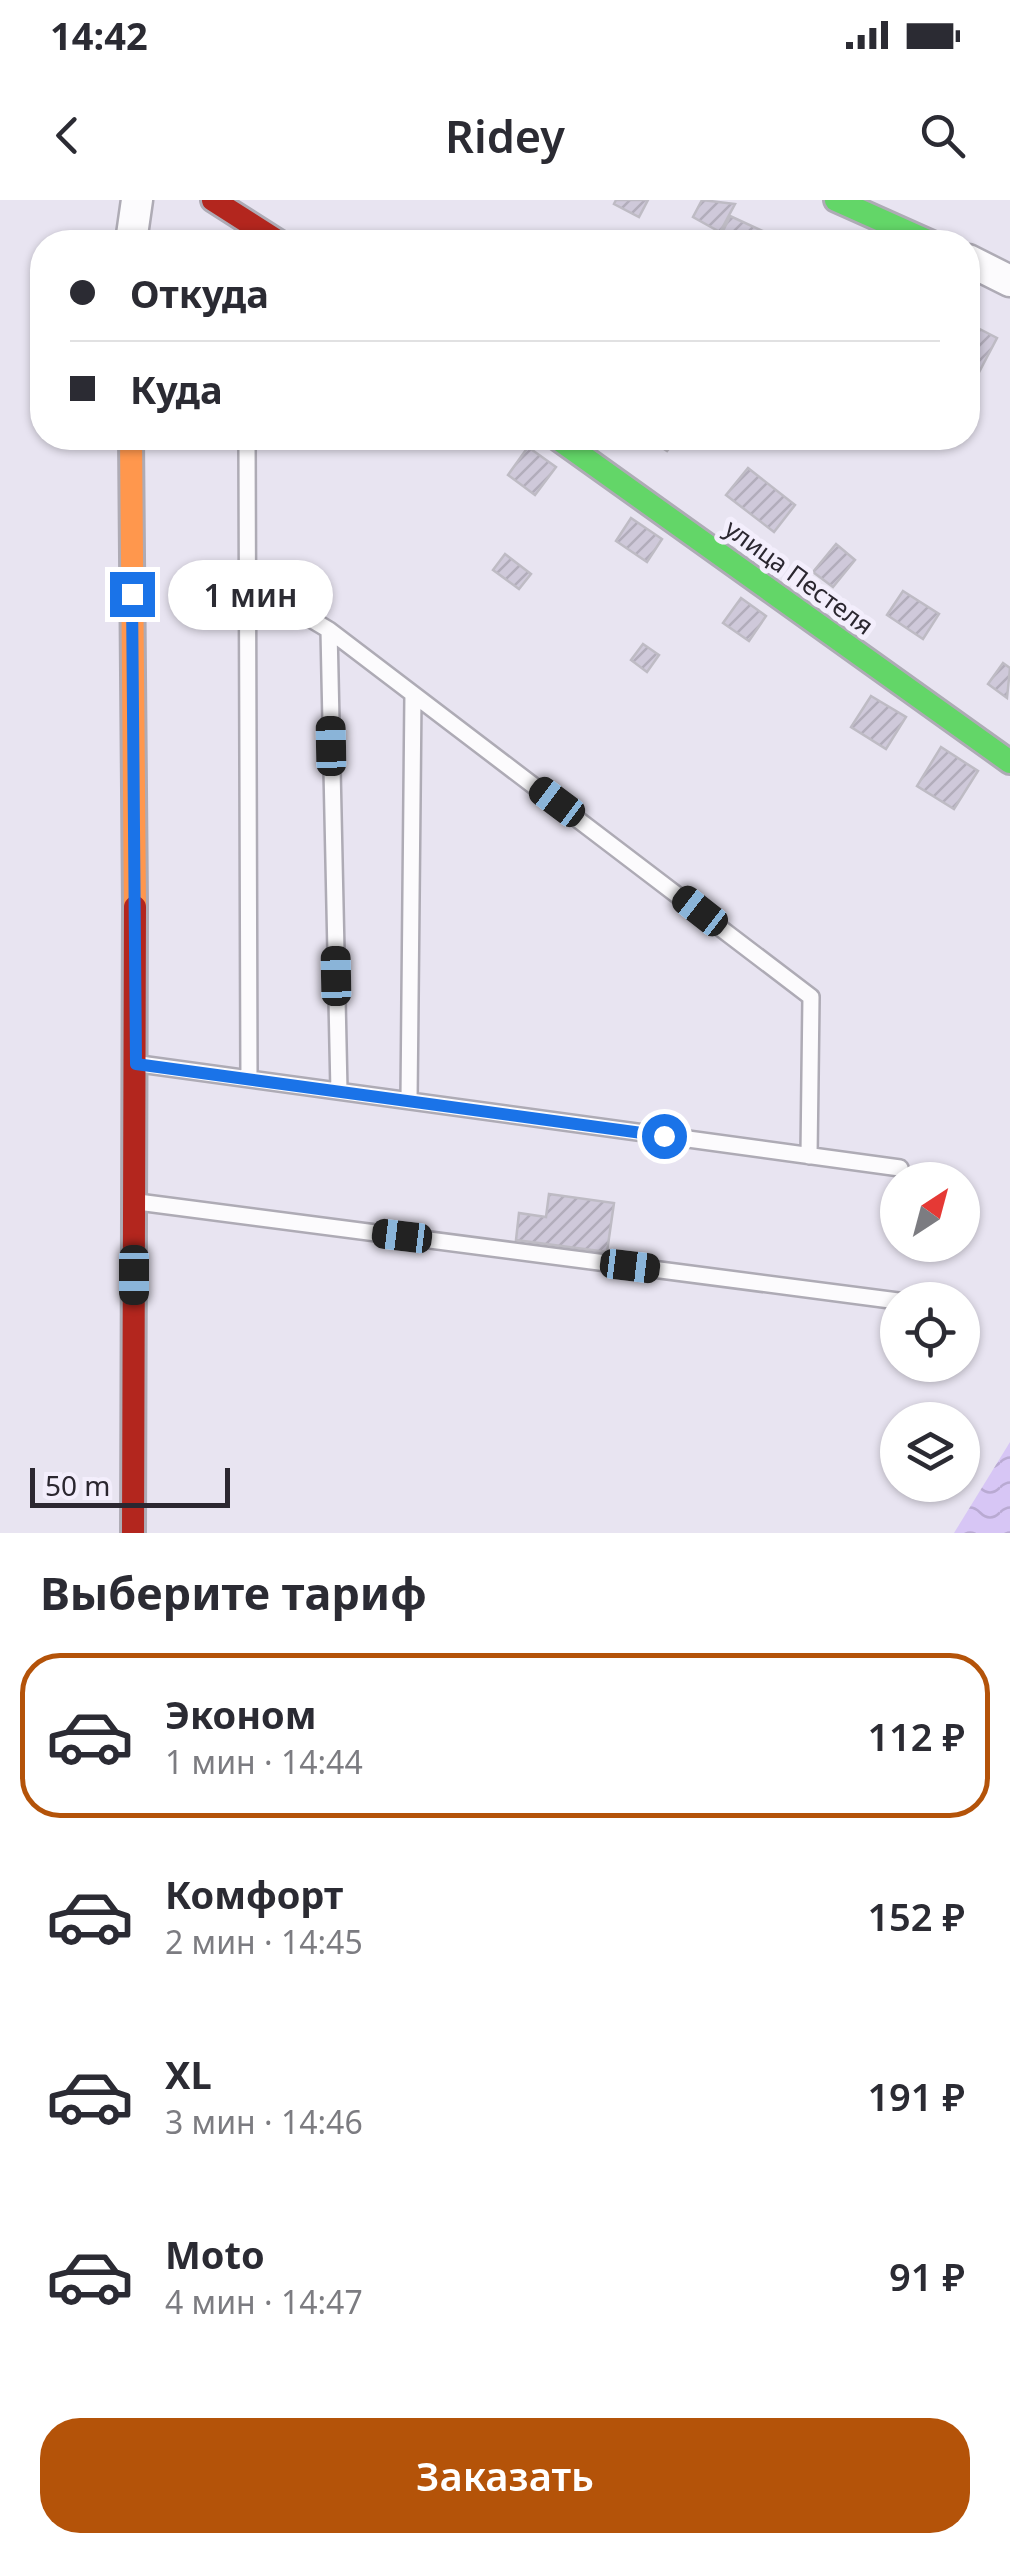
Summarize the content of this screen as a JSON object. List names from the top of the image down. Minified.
{"streets":{"street":["улица Пестеля"]},"scale_bar":"50 m","north":"top right","page":{"status":"14:42","header":"Ridey","banner":["Откуда","Куда"],"bubble":"1 мин","scale":"50 m","heading":"Выберите тариф","list":[{"name":"Эконом","note":"1 мин · 14:44","value":"112 ₽"},{"name":"Комфорт","note":"2 мин · 14:45","value":"152 ₽"},{"name":"XL","note":"3 мин · 14:46","value":"191 ₽"},{"name":"Moto","note":"4 мин · 14:47","value":"91 ₽"}],"buttons":"Заказать"}}
